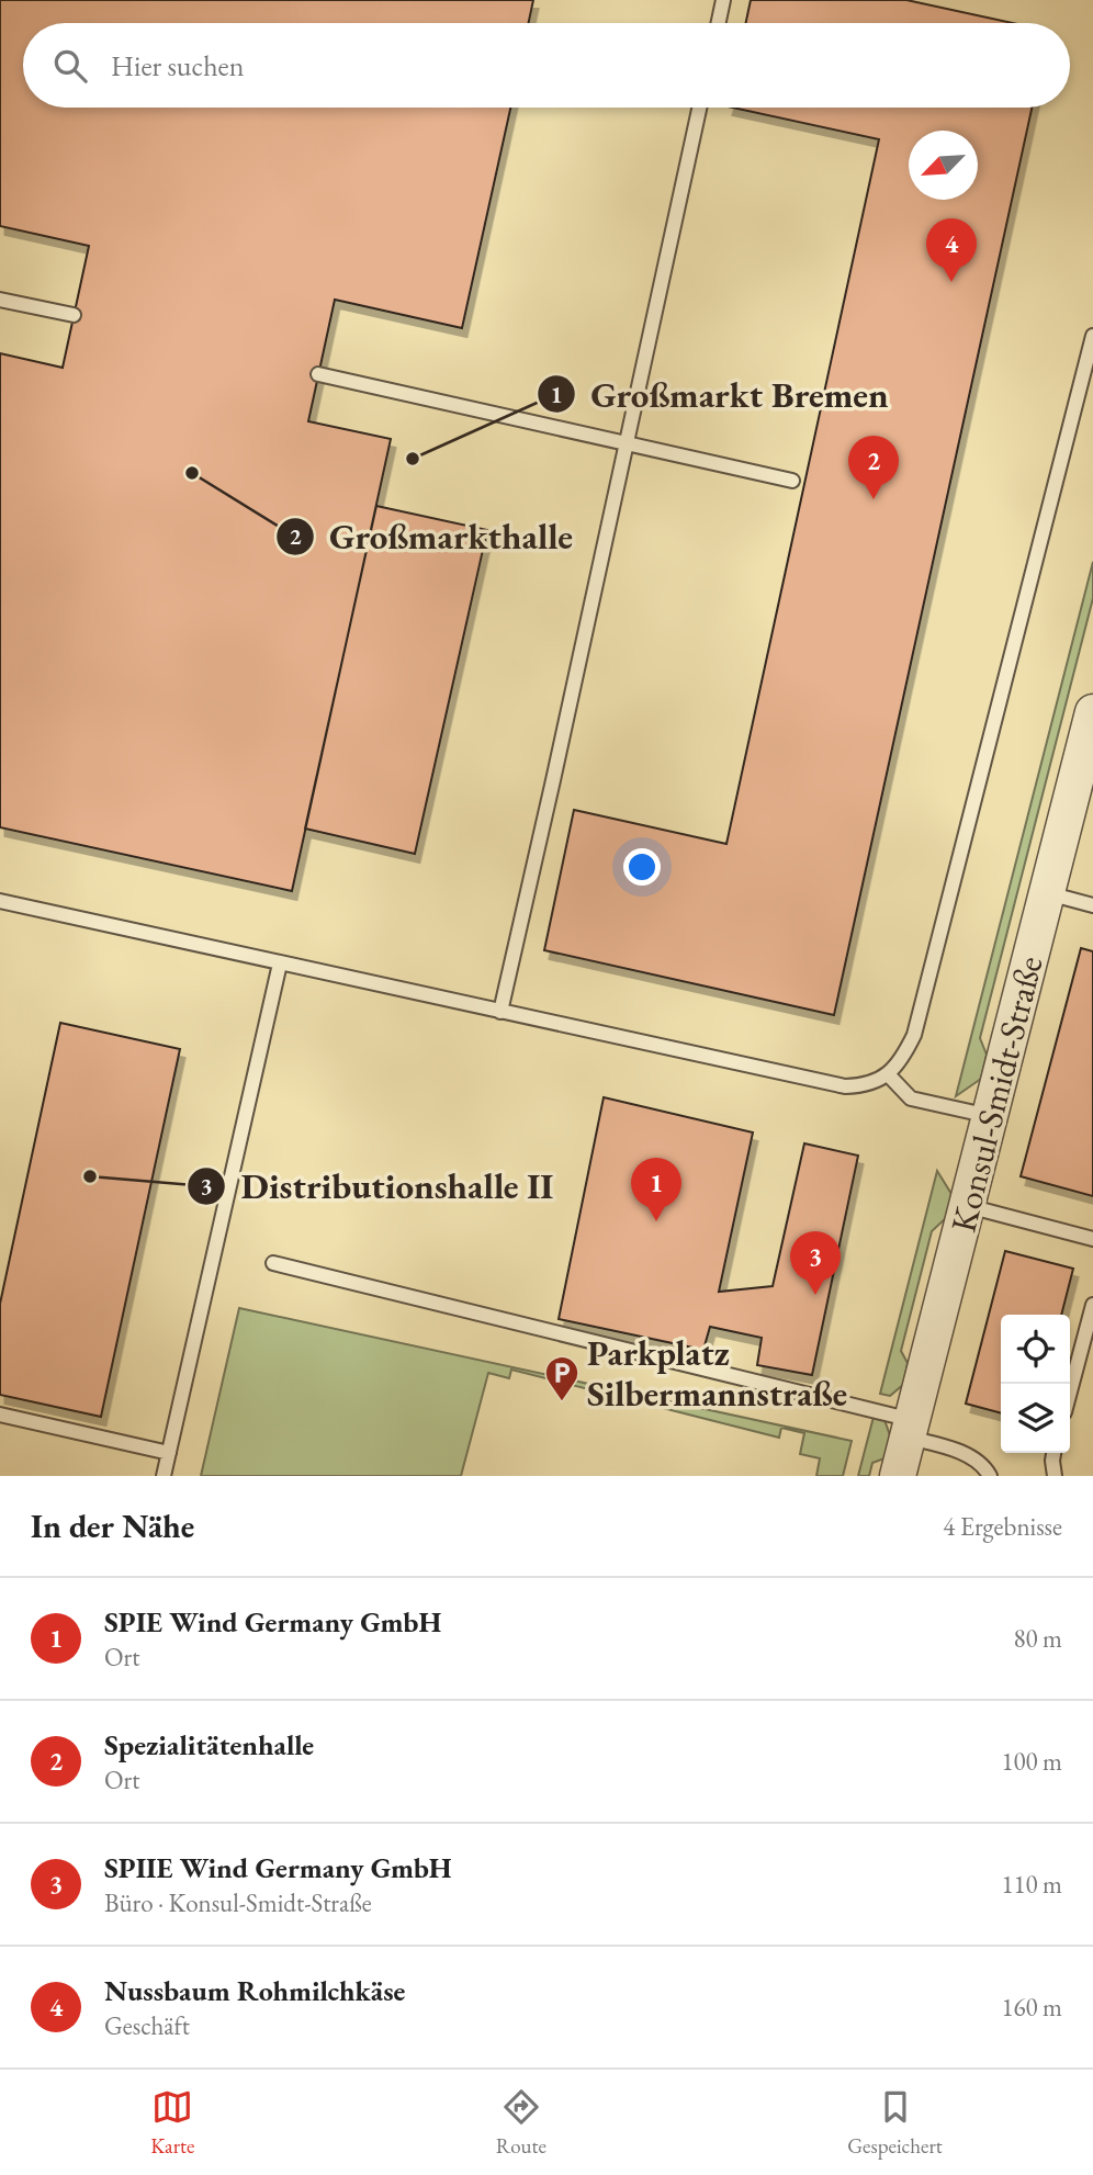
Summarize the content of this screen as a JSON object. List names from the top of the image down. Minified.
{"streets":{"street":["Konsul-Smidt-Straße"]},"places":{"other":["Großmarkt Bremen","Großmarkthalle","Distributionshalle II"],"parking":["Parkplatz Silbermannstraße"]},"north":"bottom left","page":{"search":"Hier suchen","pins":["4","2","1","3"],"heading":["In der Nähe","4 Ergebnisse"],"list":[{"mark":"1","name":"SPIE Wind Germany GmbH","note":"Ort","value":"80 m"},{"mark":"2","name":"Spezialitätenhalle","note":"Ort","value":"100 m"},{"mark":"3","name":"SPIIE Wind Germany GmbH","note":"Büro · Konsul-Smidt-Straße","value":"110 m"},{"mark":"4","name":"Nussbaum Rohmilchkäse","note":"Geschäft","value":"160 m"}],"nav":["Karte","Route","Gespeichert"]}}
